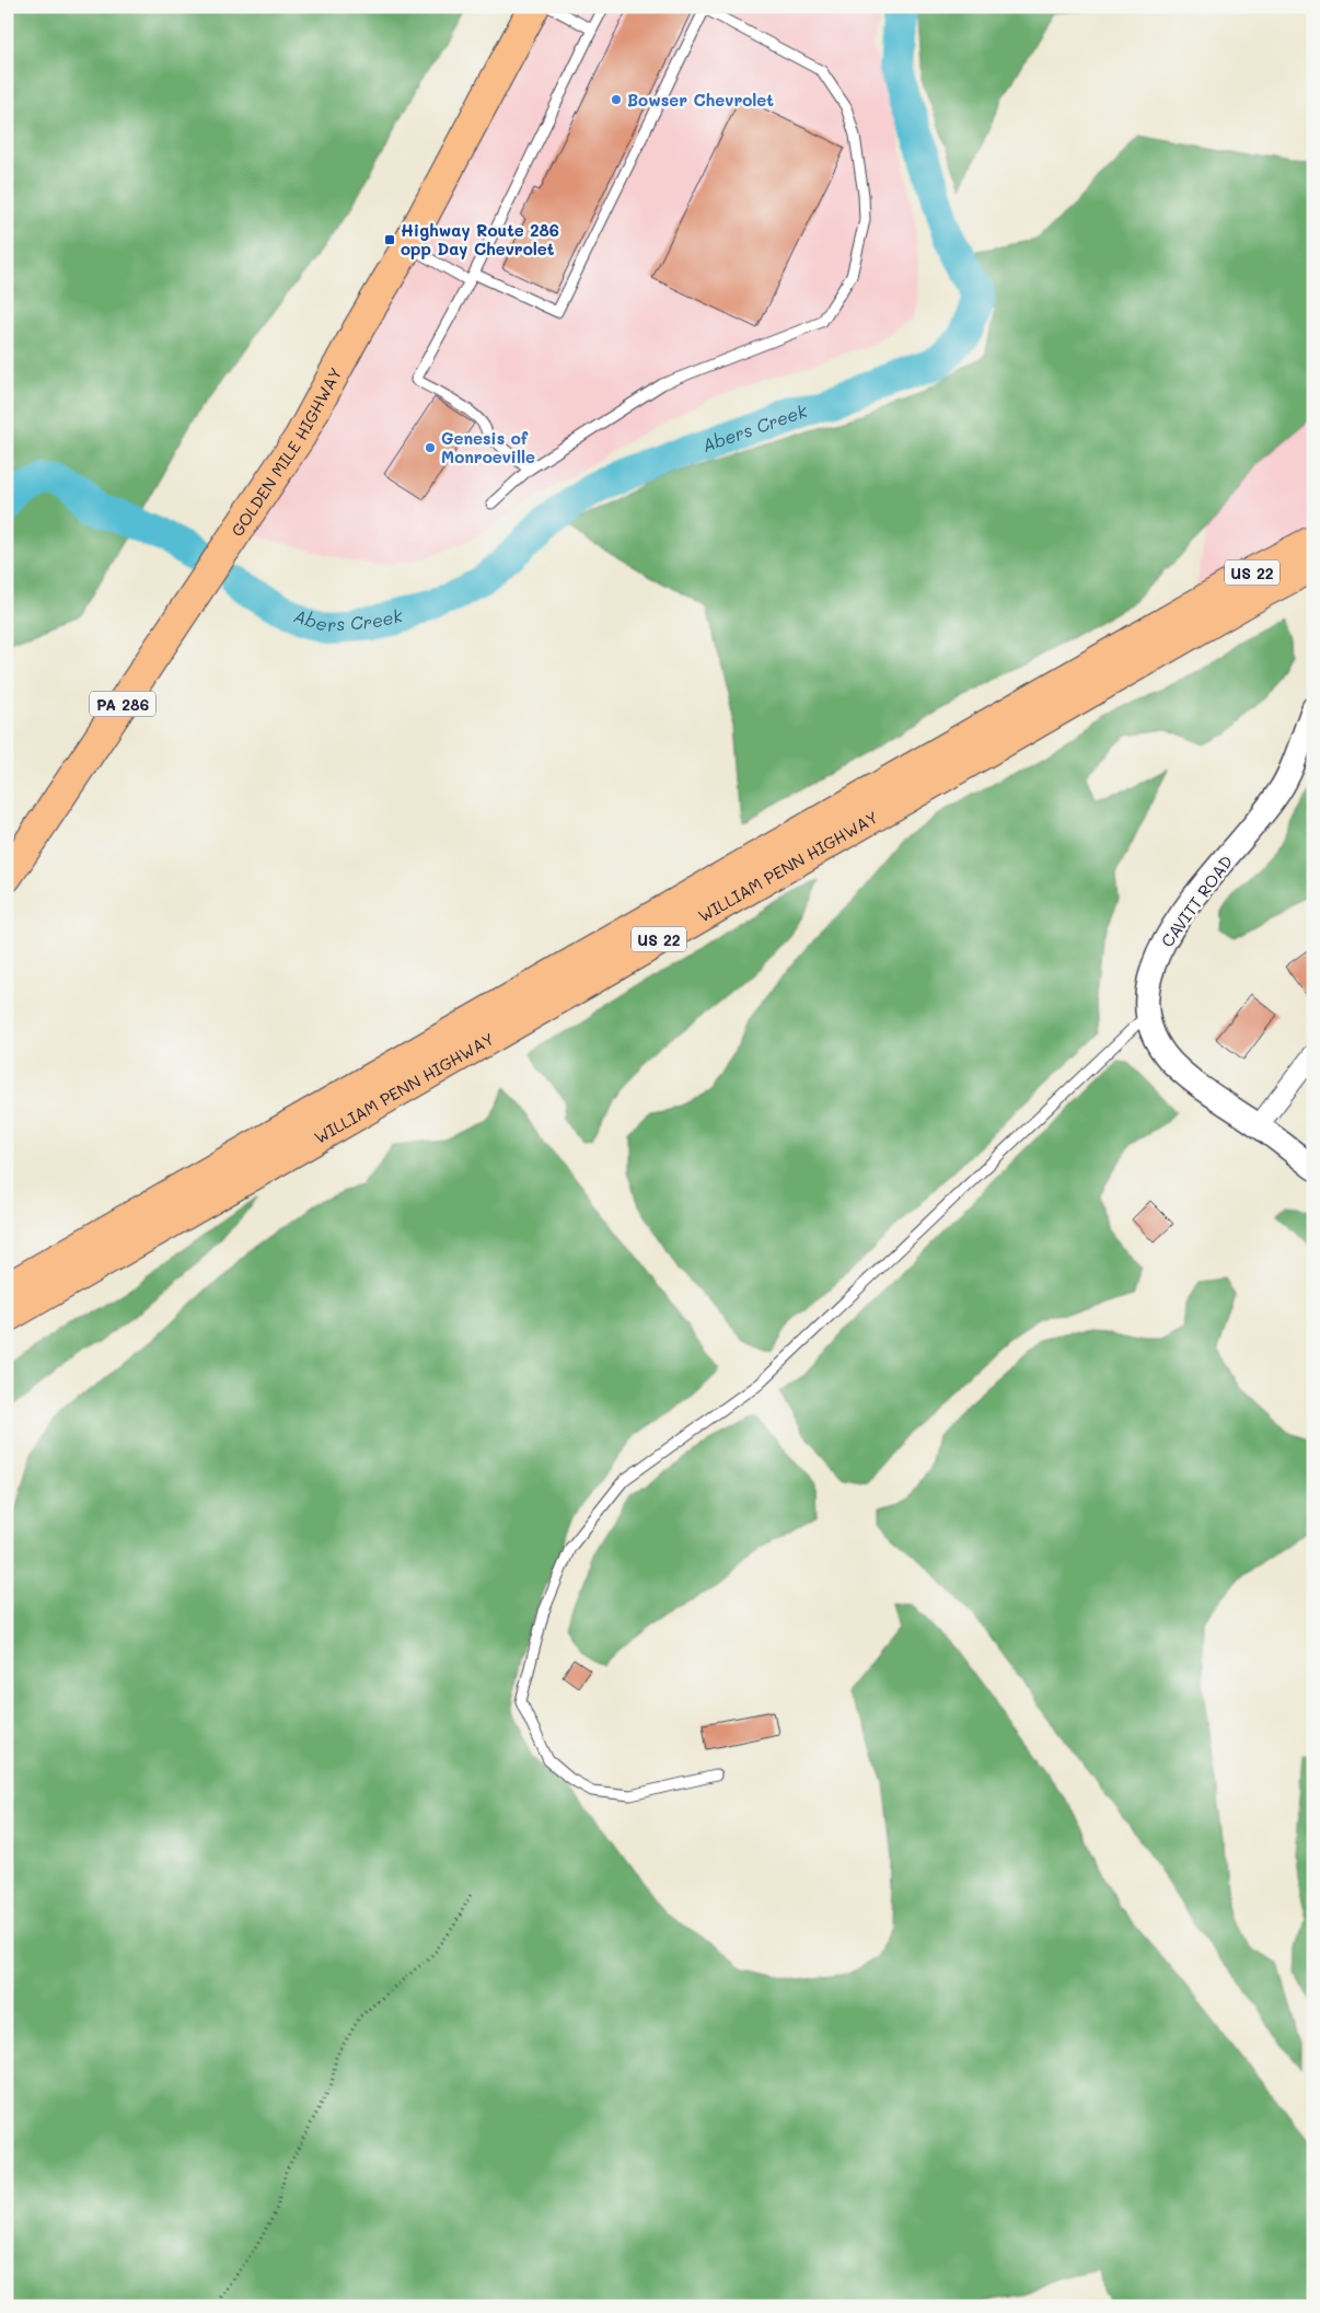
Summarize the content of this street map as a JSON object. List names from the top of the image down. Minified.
{"streets":{"main road":["GOLDEN MILE HIGHWAY","US 22","PA 286","WILLIAM PENN HIGHWAY"],"street":["CAVITT ROAD"]},"water":["Abers Creek"],"places":{"other":["Bowser Chevrolet","Genesis of Monroeville"],"transit":["Highway Route 286 opp Day Chevrolet"]}}
